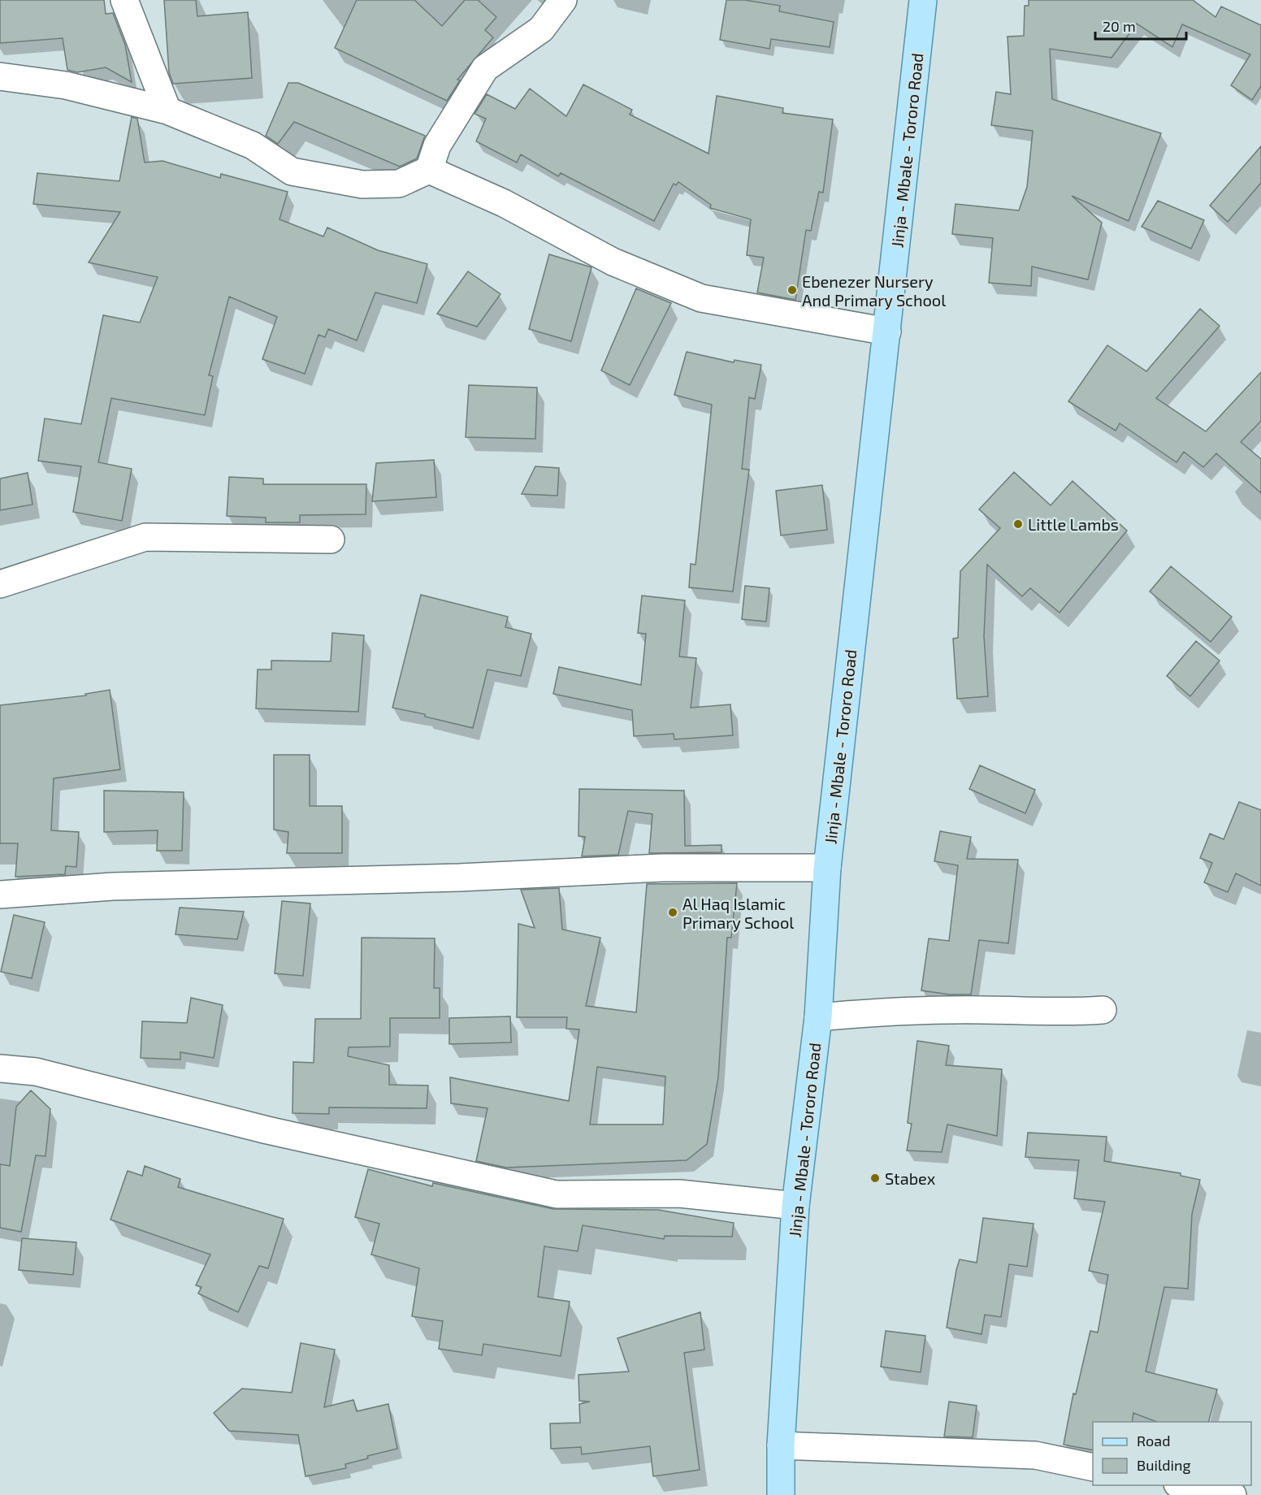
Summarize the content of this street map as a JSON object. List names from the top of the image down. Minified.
{"streets":{"main road":["Jinja - Mbale - Tororo Road"]},"places":["Ebenezer Nursery And Primary School","Little Lambs","Al Haq Islamic Primary School","Stabex"],"legend":["Road","Building"],"scale_bar":"20 m"}
